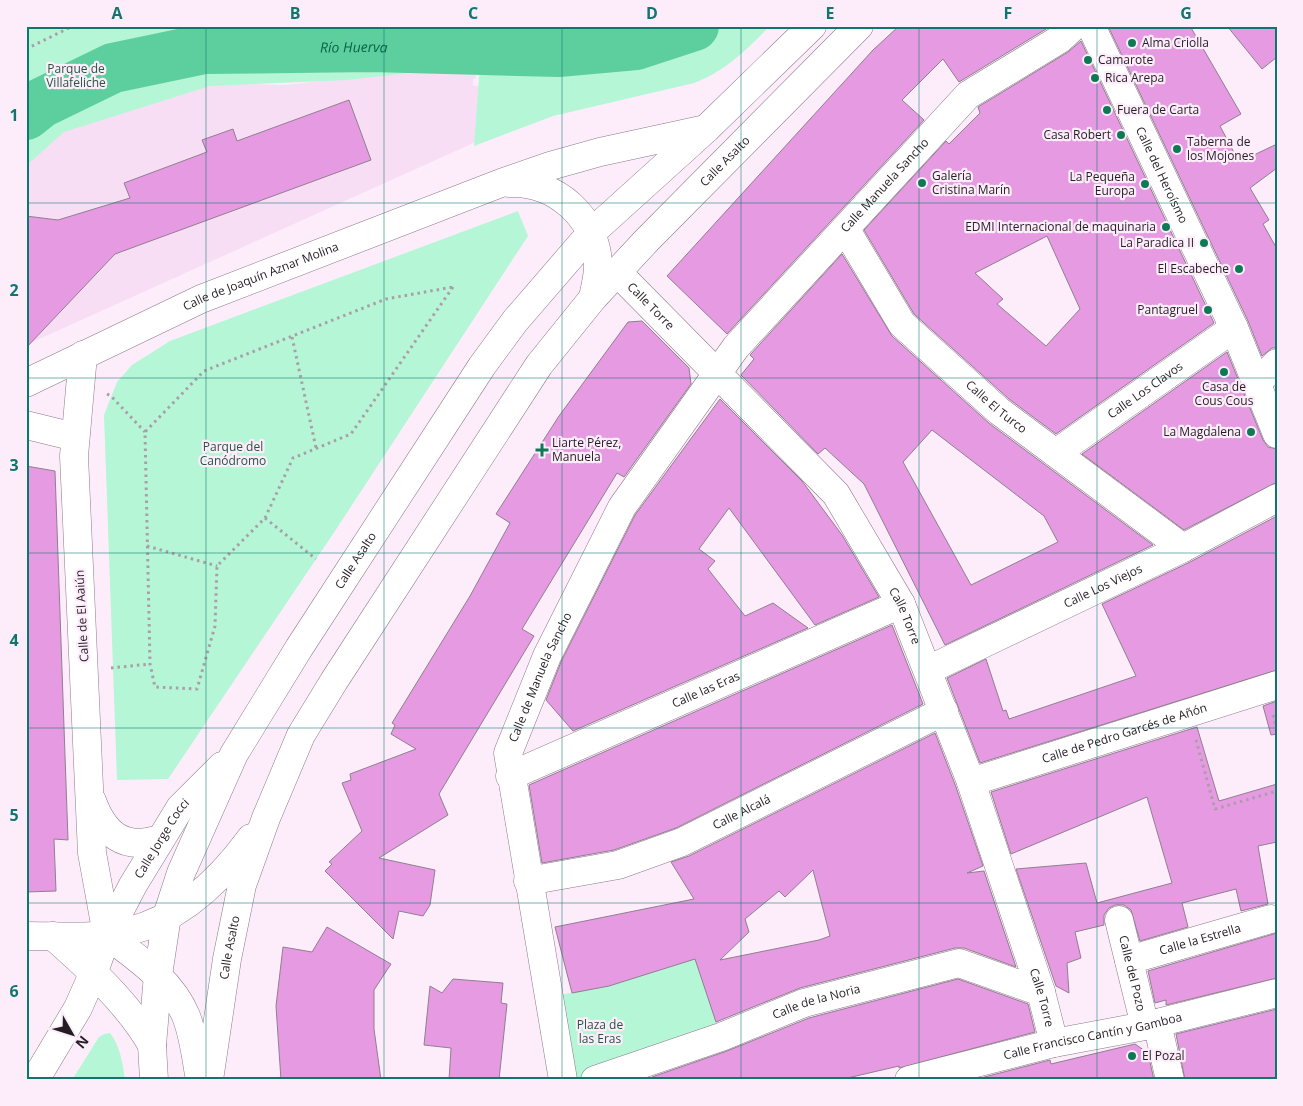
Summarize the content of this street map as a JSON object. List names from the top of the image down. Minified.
{"streets":{"street":["Calle Asalto","Calle del Heroísmo","Calle Manuela Sancho","Calle de Joaquín Aznar Molina","Calle Torre","Calle Los Clavos","Calle El Turco","Calle Los Viejos","Calle de El Aaiún","Calle de Manuela Sancho","Calle las Eras","Calle de Pedro Garcés de Añón","Calle Alcalá","Calle Jorge Cocci","Calle la Estrella","Calle del Pozo","Calle de la Noria","Calle Francisco Cantín y Gamboa"]},"crossings":[["Calle Asalto","Calle de Joaquín Aznar Molina"],["Calle Asalto","Calle Torre"],["Calle Asalto","Calle de El Aaiún"],["Calle Asalto","Calle Jorge Cocci"],["Calle del Heroísmo","Calle Los Clavos"],["Calle Manuela Sancho","Calle Torre"],["Calle Manuela Sancho","Calle El Turco"],["Calle Manuela Sancho","Calle de Manuela Sancho"],["Calle de Joaquín Aznar Molina","Calle de El Aaiún"],["Calle Torre","Calle Los Viejos"],["Calle Torre","Calle de Manuela Sancho"],["Calle Torre","Calle las Eras"],["Calle Torre","Calle de Pedro Garcés de Añón"],["Calle Torre","Calle Alcalá"],["Calle Torre","Calle de la Noria"],["Calle Torre","Calle Francisco Cantín y Gamboa"],["Calle Los Clavos","Calle El Turco"],["Calle El Turco","Calle Los Viejos"],["Calle de El Aaiún","Calle Jorge Cocci"],["Calle de Manuela Sancho","Calle las Eras"],["Calle de Manuela Sancho","Calle Alcalá"],["Calle la Estrella","Calle del Pozo"],["Calle del Pozo","Calle Francisco Cantín y Gamboa"]],"water":["Río Huerva"],"parks":["Parque de Villafeliche","Parque del Canódromo","Plaza de las Eras"],"places":{"other":["Alma Criolla","Camarote","Rica Arepa","Fuera de Carta","Casa Robert","Taberna de los Mojones","Galería Cristina Marín","La Pequeña Europa","EDMI Internacional de maquinaria","La Paradica II","El Escabeche","Pantagruel","Casa de Cous Cous","La Magdalena","El Pozal"],"health":["Liarte Pérez, Manuela"]},"north":"bottom right","grid":{"columns":["A","B","C","D","E","F","G"],"rows":["1","2","3","4","5","6"]}}
